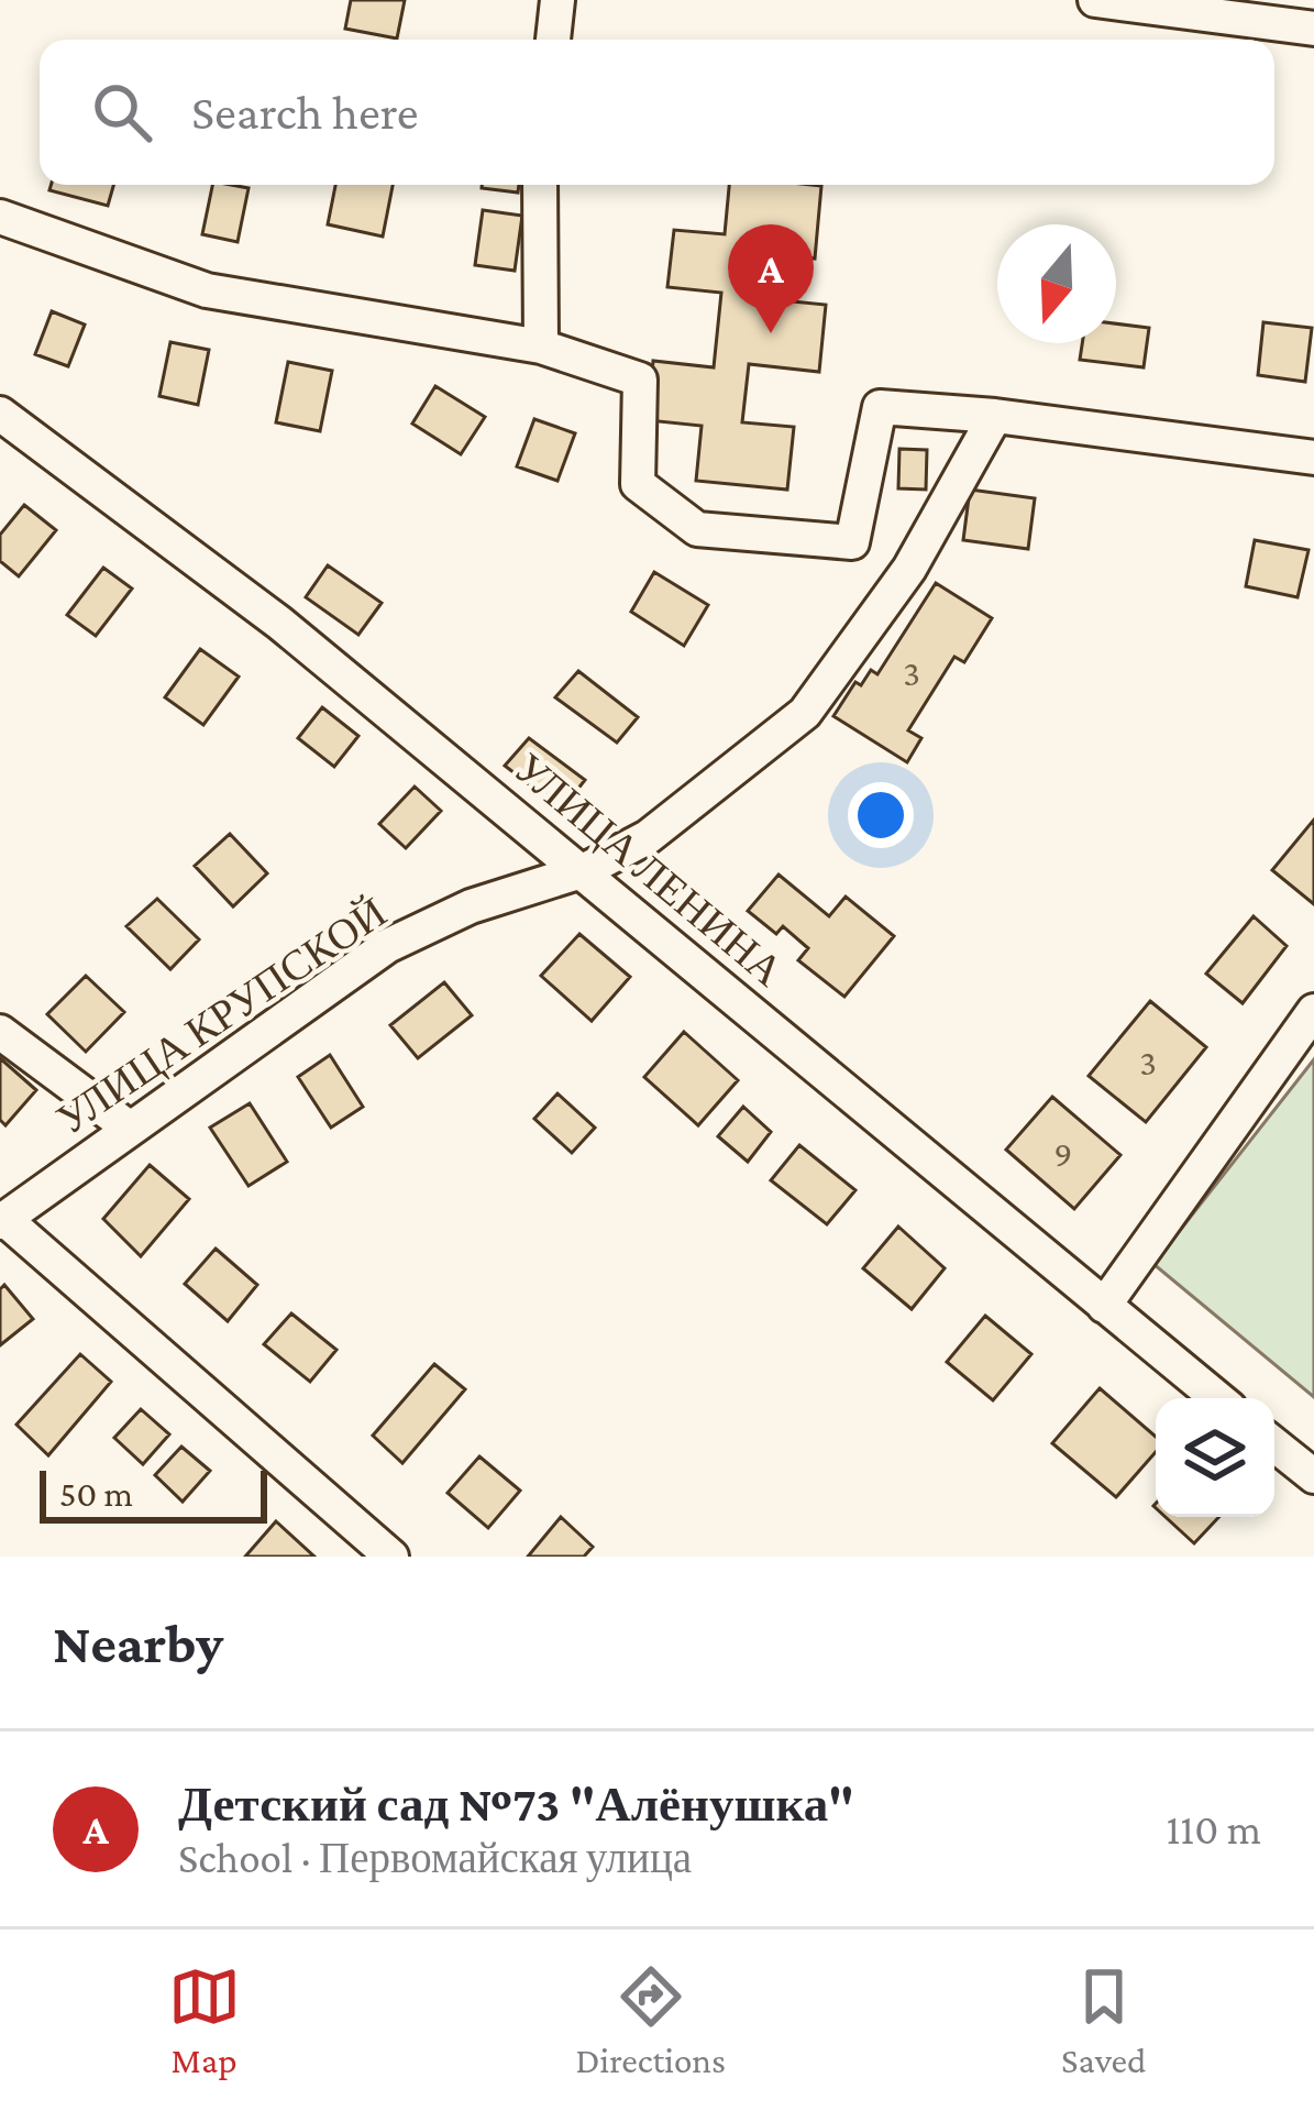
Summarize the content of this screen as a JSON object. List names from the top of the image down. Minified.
{"streets":{"street":["УЛИЦА ЛЕНИНА","УЛИЦА КРУПСКОЙ"]},"crossings":[["УЛИЦА ЛЕНИНА","УЛИЦА КРУПСКОЙ"]],"house_numbers":["3","3","9"],"scale_bar":"50 m","north":"bottom","page":{"search":"Search here","pins":"A","scale":"50 m","heading":"Nearby","list":[{"mark":"A","name":"Детский сад №73 \"Алёнушка\"","note":"School · Первомайская улица","value":"110 m"}],"nav":["Map","Directions","Saved"]}}
